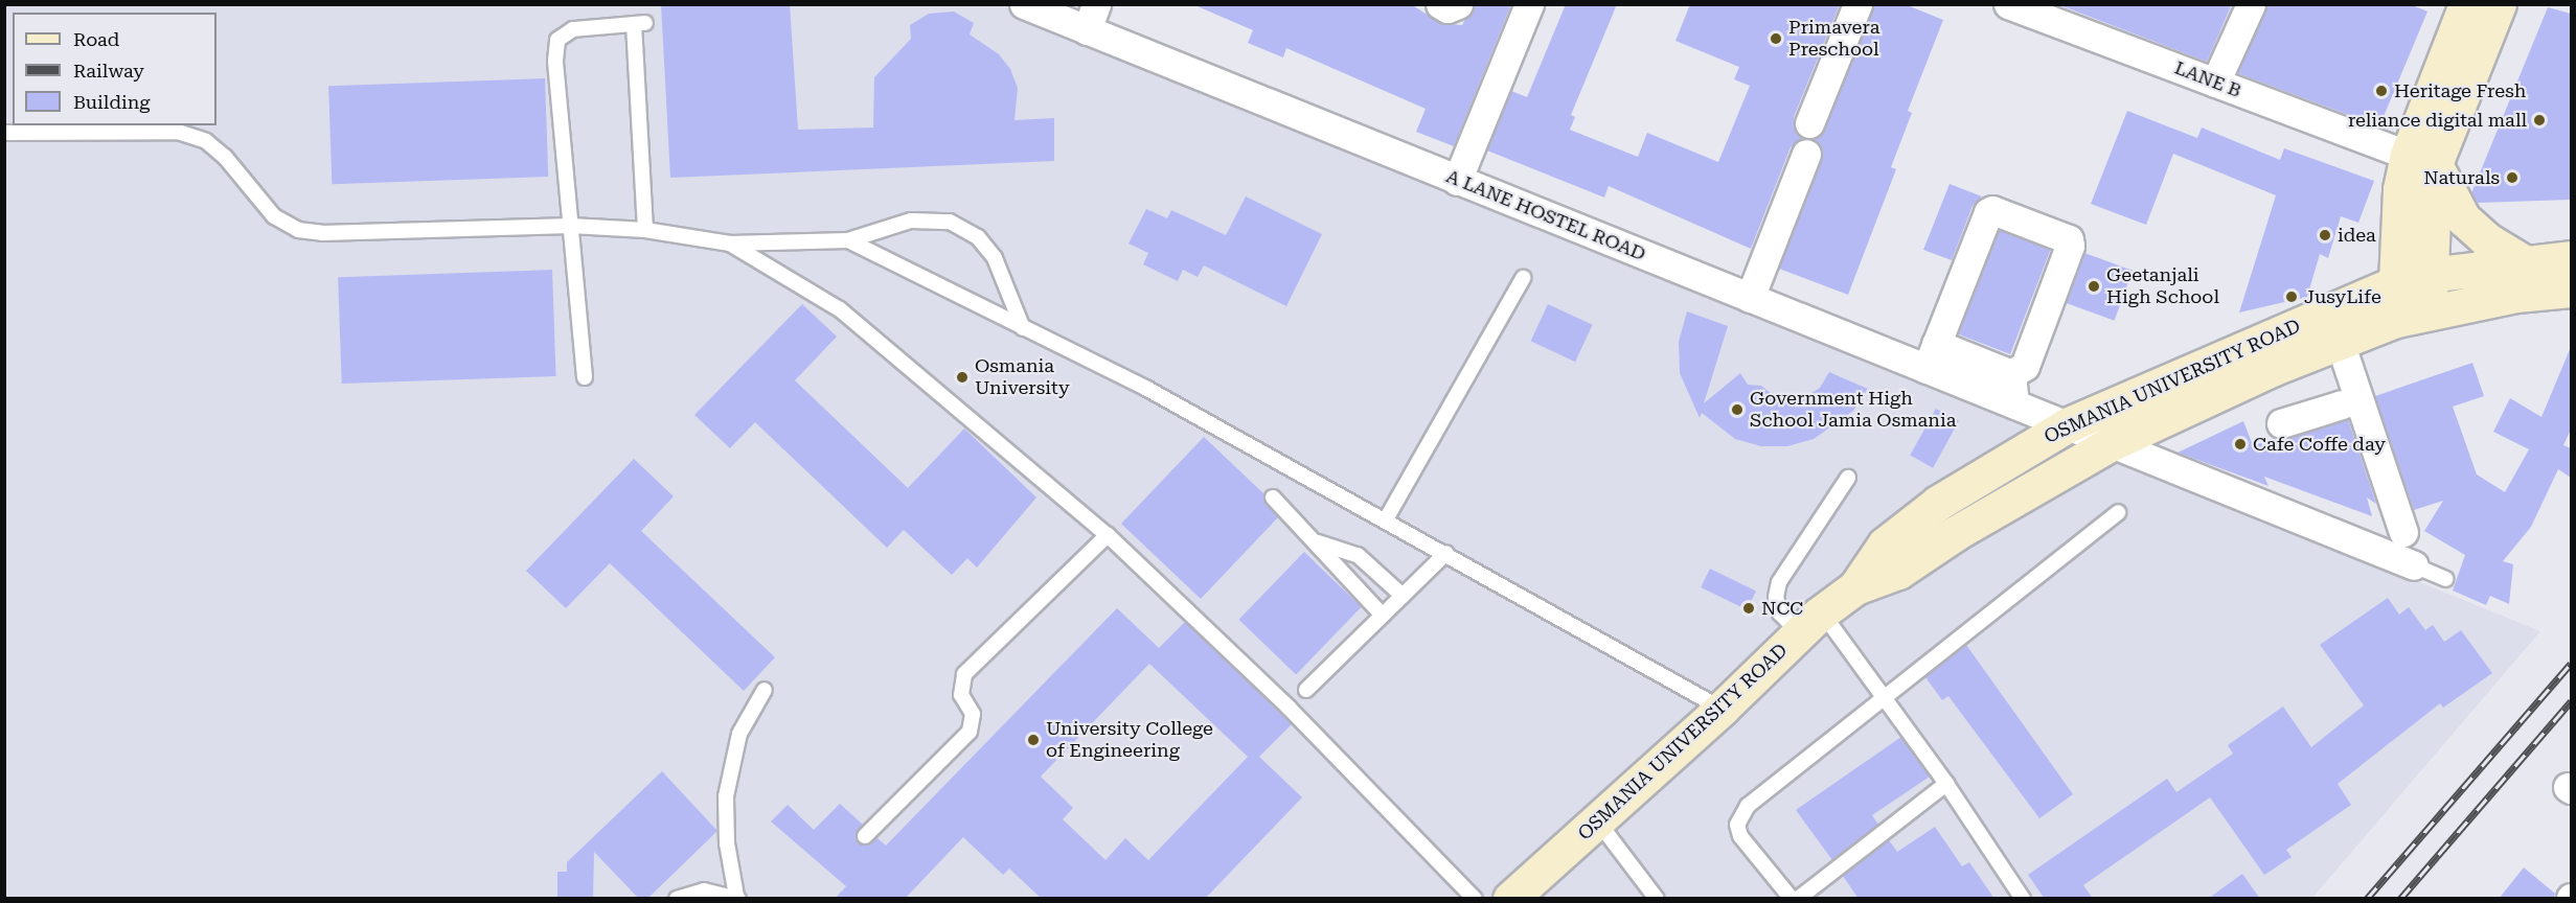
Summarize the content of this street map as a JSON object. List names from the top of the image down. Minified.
{"streets":{"main road":["OSMANIA UNIVERSITY ROAD"],"street":["LANE B","A LANE HOSTEL ROAD"]},"crossings":[["A LANE HOSTEL ROAD","OSMANIA UNIVERSITY ROAD"]],"places":["Primavera Preschool","Heritage Fresh","reliance digital mall","Naturals","idea","Geetanjali High School","JusyLife","Osmania University","Government High School Jamia Osmania","Cafe Coffe day","NCC","University College of Engineering"],"legend":["Road","Railway","Building"]}
